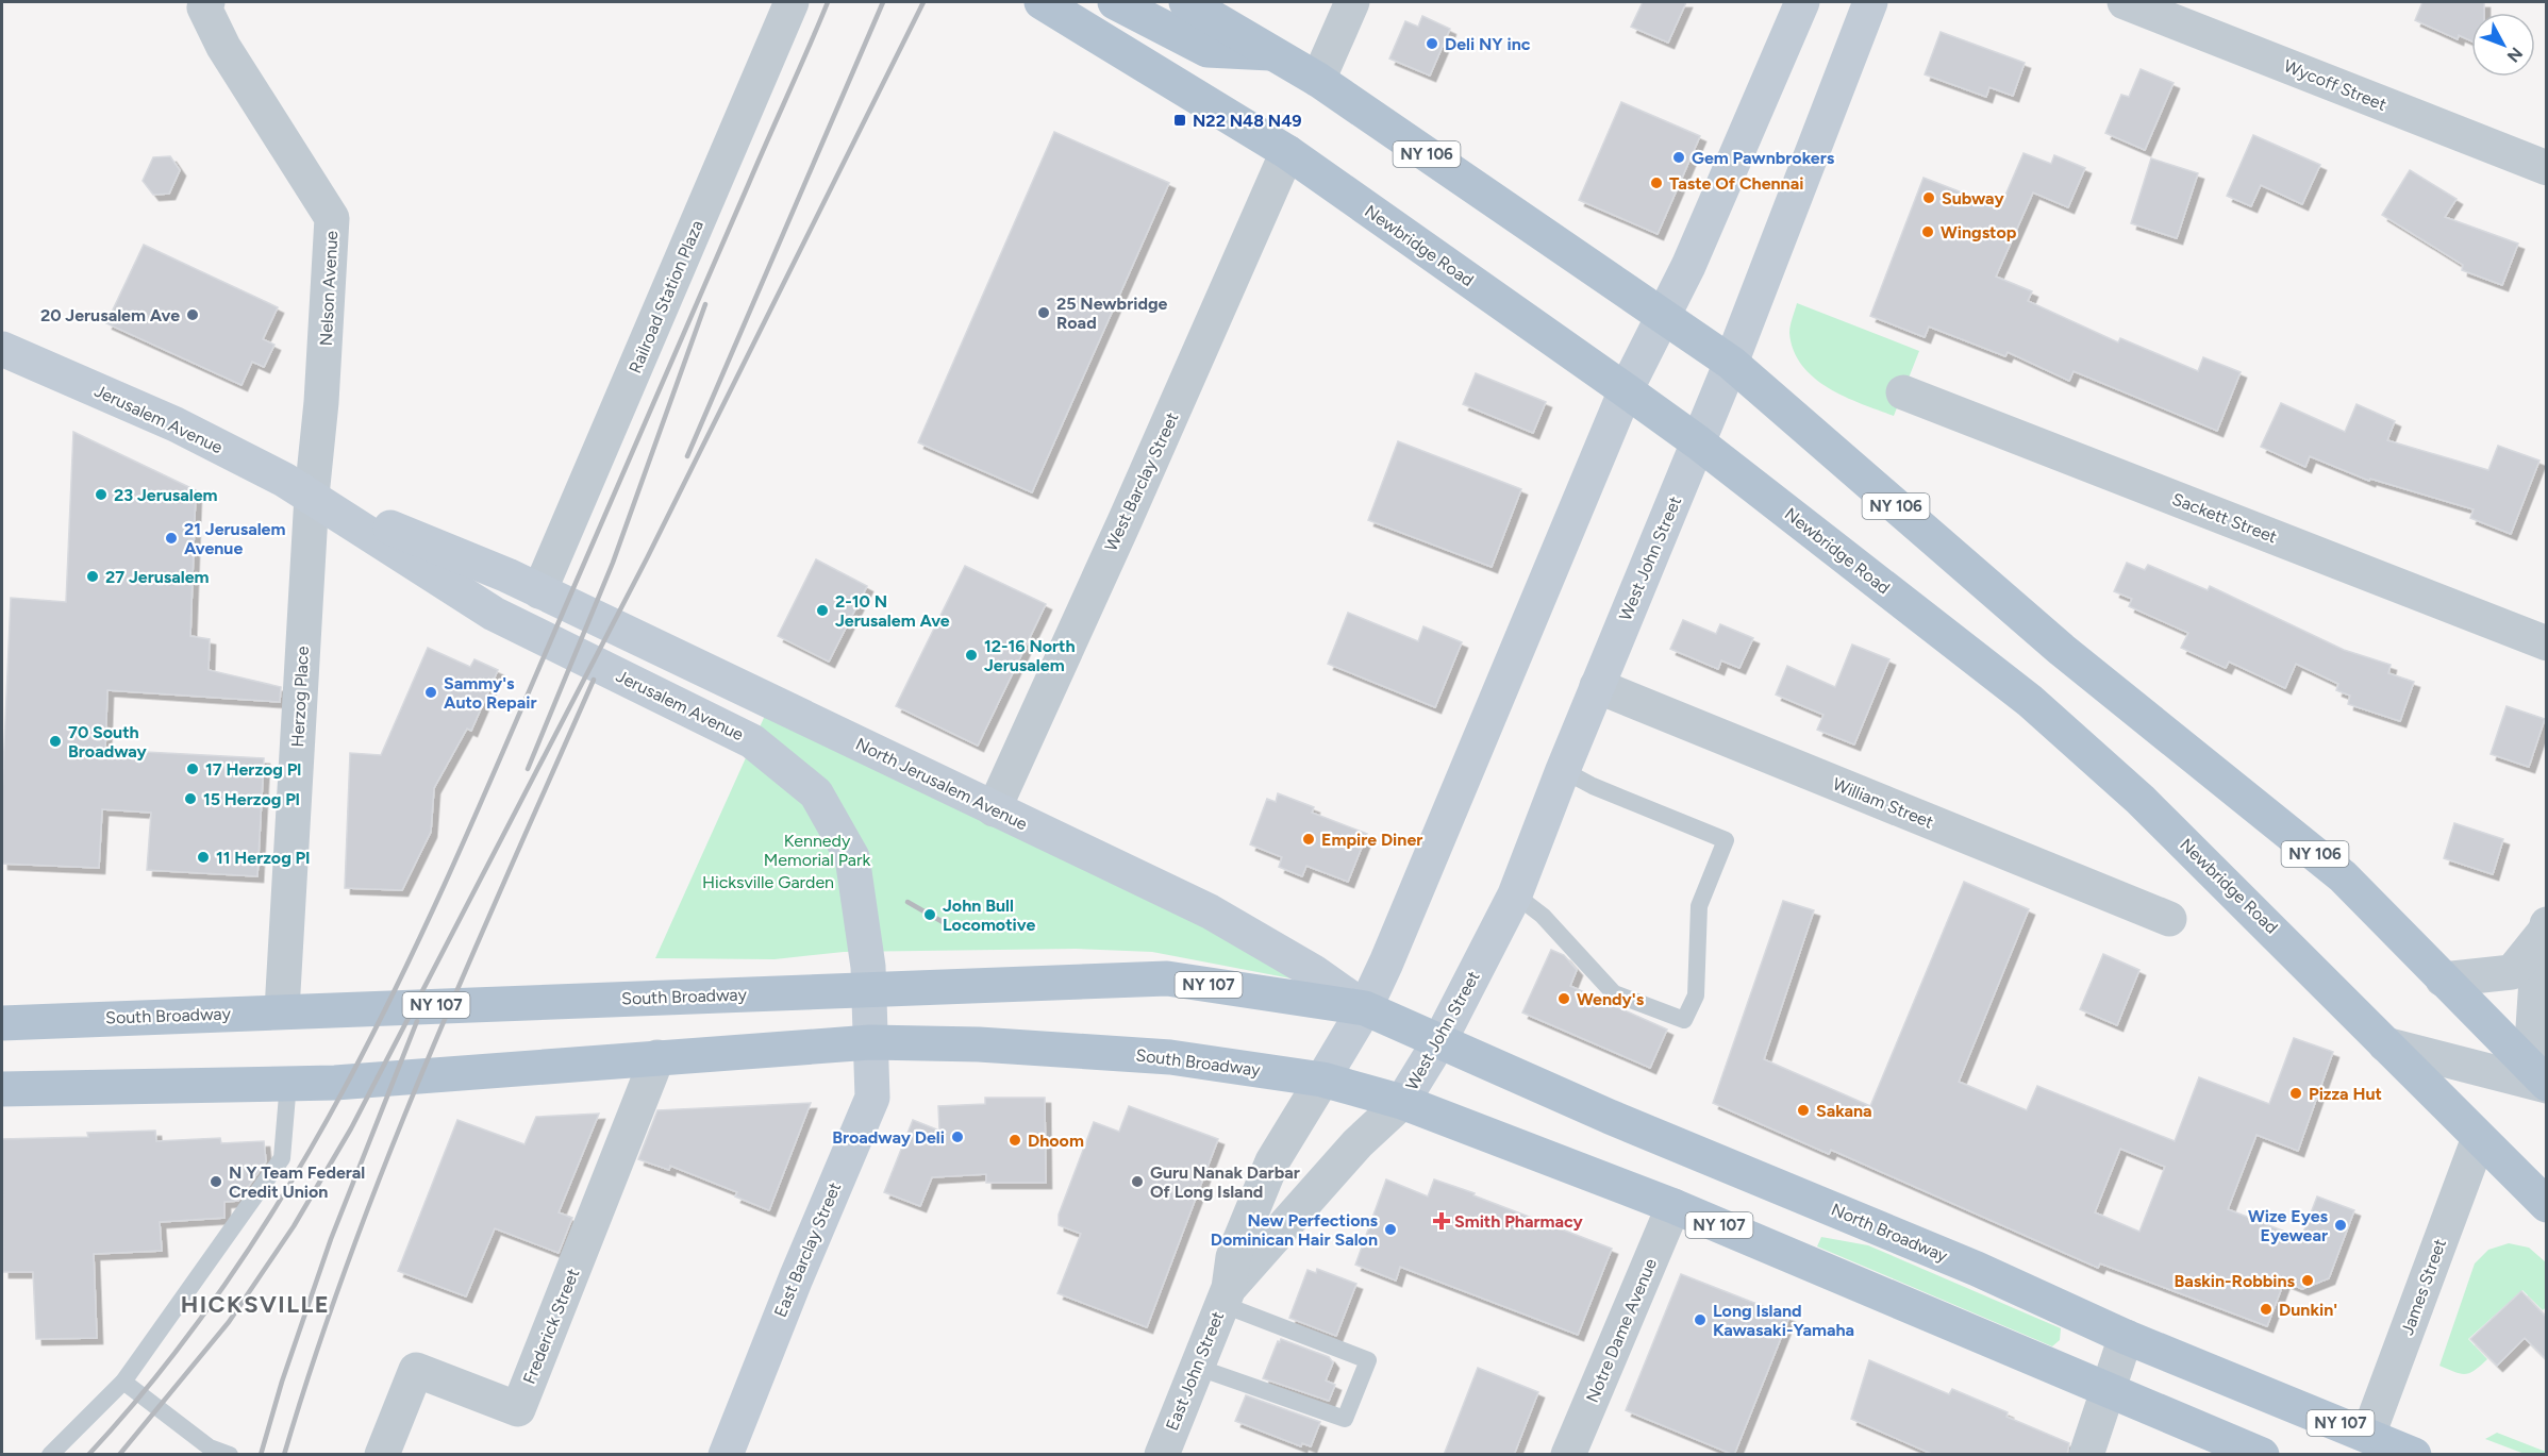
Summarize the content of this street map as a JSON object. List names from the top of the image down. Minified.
{"streets":{"main road":["NY 106","Newbridge Road","Jerusalem Avenue","West John Street","North Jerusalem Avenue","NY 107","South Broadway","North Broadway","East Barclay Street"],"street":["Wycoff Street","Nelson Avenue","Railroad Station Plaza","West Barclay Street","Sackett Street","Herzog Place","William Street","James Street","Frederick Street","Notre Dame Avenue","East John Street"]},"crossings":[["NY 106","West John Street"],["Newbridge Road","West Barclay Street"],["Newbridge Road","West John Street"],["Newbridge Road","James Street"],["Nelson Avenue","Jerusalem Avenue"],["Nelson Avenue","Herzog Place"],["Railroad Station Plaza","North Jerusalem Avenue"],["Jerusalem Avenue","Herzog Place"],["Jerusalem Avenue","North Jerusalem Avenue"],["Jerusalem Avenue","South Broadway"],["Jerusalem Avenue","East Barclay Street"],["West Barclay Street","North Jerusalem Avenue"],["West John Street","William Street"],["West John Street","NY 107"],["West John Street","North Broadway"],["West John Street","East John Street"],["Herzog Place","South Broadway"],["North Jerusalem Avenue","South Broadway"],["North Jerusalem Avenue","North Broadway"],["NY 107","South Broadway"],["NY 107","Notre Dame Avenue"],["NY 107","East John Street"],["South Broadway","North Broadway"],["South Broadway","East Barclay Street"],["South Broadway","Frederick Street"],["South Broadway","East John Street"],["North Broadway","James Street"]],"districts":["HICKSVILLE"],"parks":["Kennedy Memorial Park","Hicksville Garden"],"places":{"other":["Deli NY inc","Gem Pawnbrokers","Taste Of Chennai","Subway","Wingstop","25 Newbridge Road","20 Jerusalem Ave","23 Jerusalem","21 Jerusalem Avenue","27 Jerusalem","2-10 N Jerusalem Ave","12-16 North Jerusalem","Sammy's Auto Repair","70 South Broadway","17 Herzog Pl","15 Herzog Pl","Empire Diner","11 Herzog Pl","John Bull Locomotive","Wendy's","Pizza Hut","Sakana","Broadway Deli","Dhoom","N Y Team Federal Credit Union","Guru Nanak Darbar Of Long Island","Wize Eyes Eyewear","New Perfections Dominican Hair Salon","Baskin-Robbins","Dunkin'","Long Island Kawasaki-Yamaha"],"transit":["N22 N48 N49"],"health":["Smith Pharmacy"]},"north":"bottom right"}
